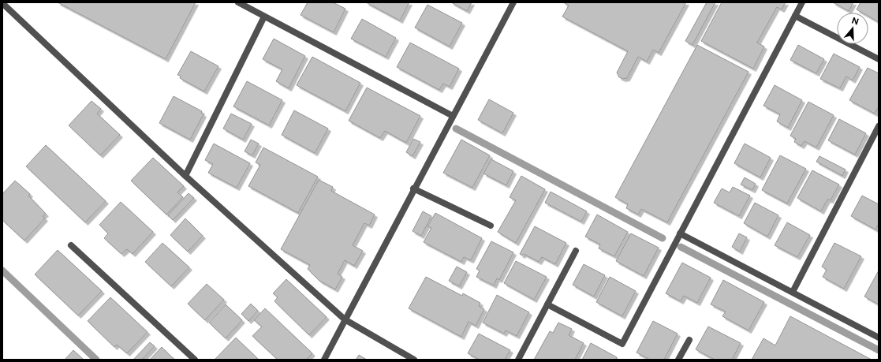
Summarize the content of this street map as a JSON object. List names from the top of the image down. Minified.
{"north":"top"}
